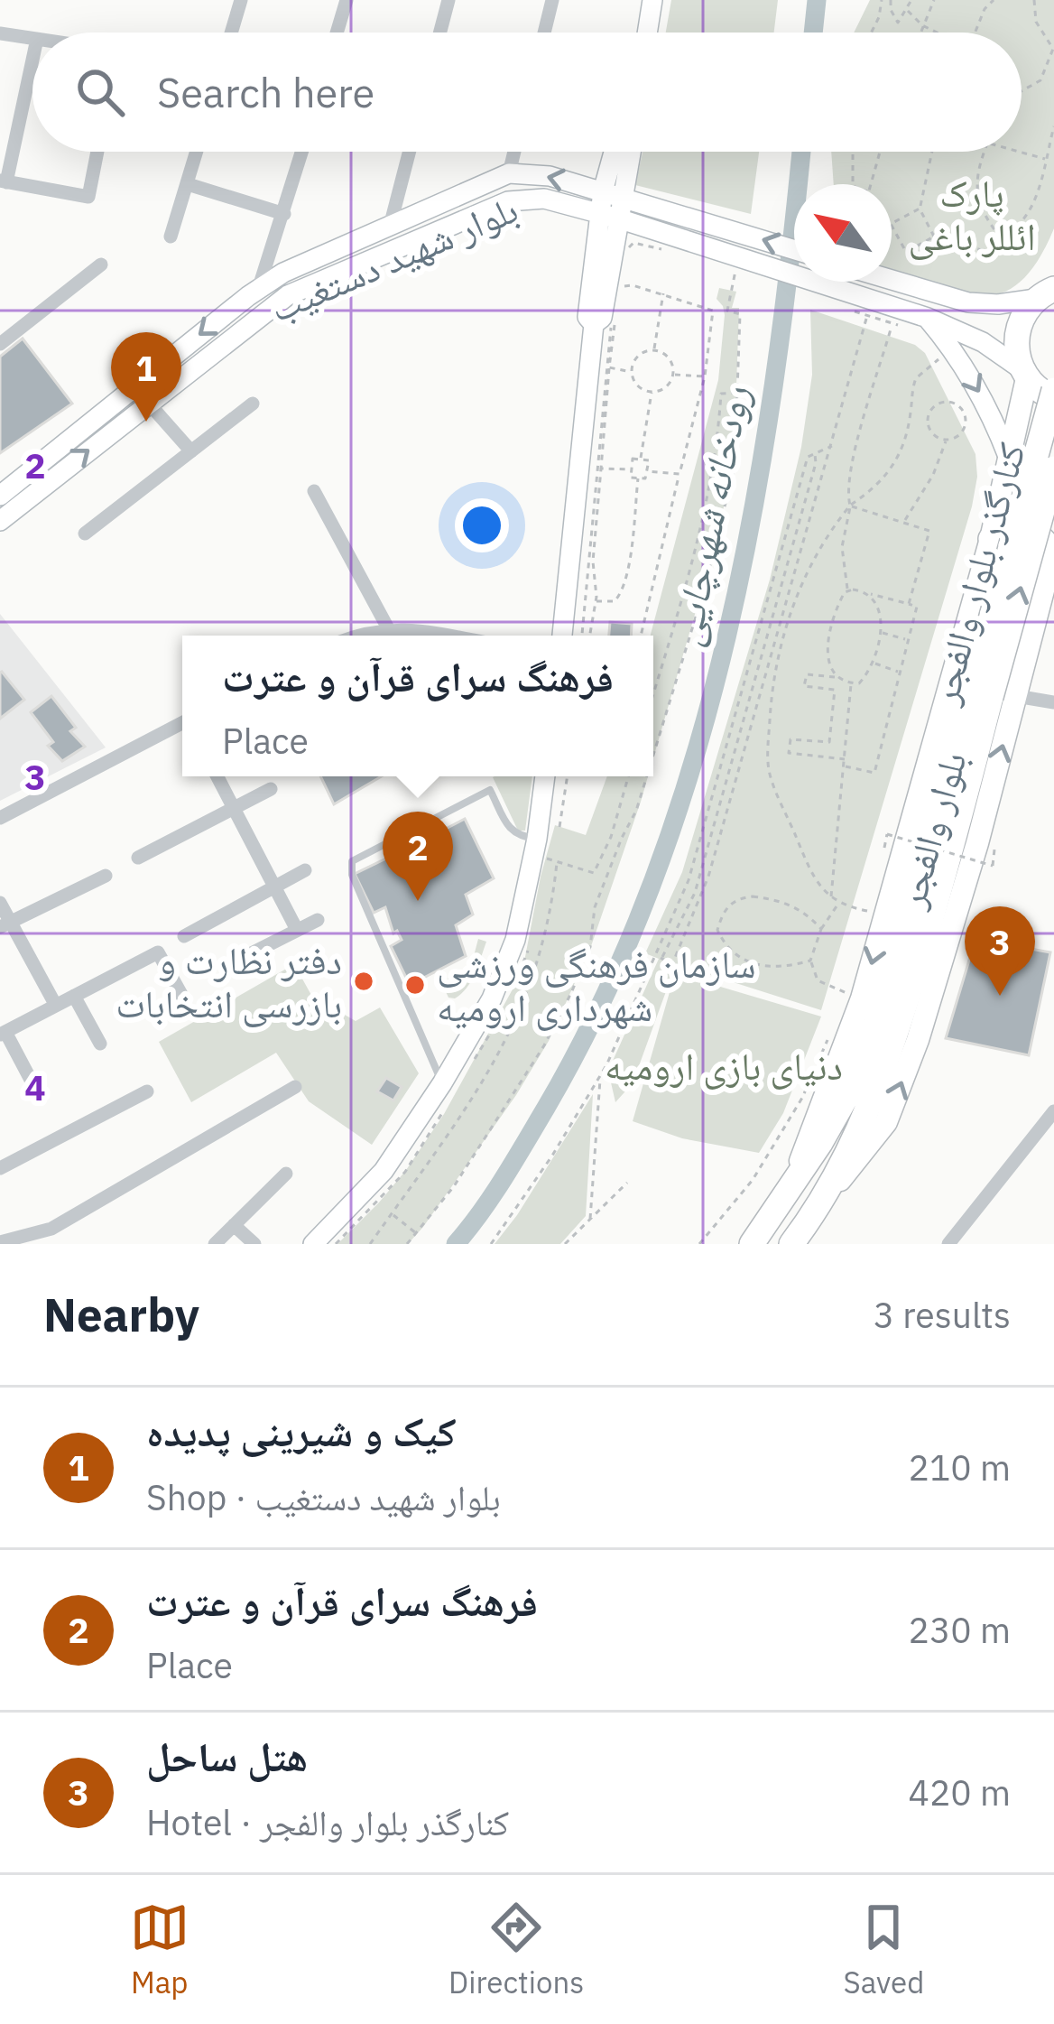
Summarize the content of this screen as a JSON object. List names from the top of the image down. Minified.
{"streets":{"highway":["بلوار والفجر"],"main road":["بلوار شهید دستغیب","کنارگذر بلوار والفجر"]},"crossings":[["بلوار شهید دستغیب","کنارگذر بلوار والفجر"],["کنارگذر بلوار والفجر","بلوار والفجر"]],"water":["رودخانه شهرچایی"],"parks":["پارک ائللر باغی","دنیای بازی ارومیه"],"places":["دفتر نظارت و بازرسی انتخابات","سازمان فرهنگی ورزشی شهرداری ارومیه"],"north":"top left","page":{"search":"Search here","pins":["1","2","3"],"popup":["فرهنگ سرای قرآن و عترت","Place"],"heading":["Nearby","3 results"],"list":[{"mark":"1","name":"کیک و شیرینی پدیده","note":"Shop · بلوار شهید دستغیب","value":"210 m"},{"mark":"2","name":"فرهنگ سرای قرآن و عترت","note":"Place","value":"230 m"},{"mark":"3","name":"هتل ساحل","note":"Hotel · کنارگذر بلوار والفجر","value":"420 m"}],"nav":["Map","Directions","Saved"]},"grid":{"rows":["2","3","4"]}}
